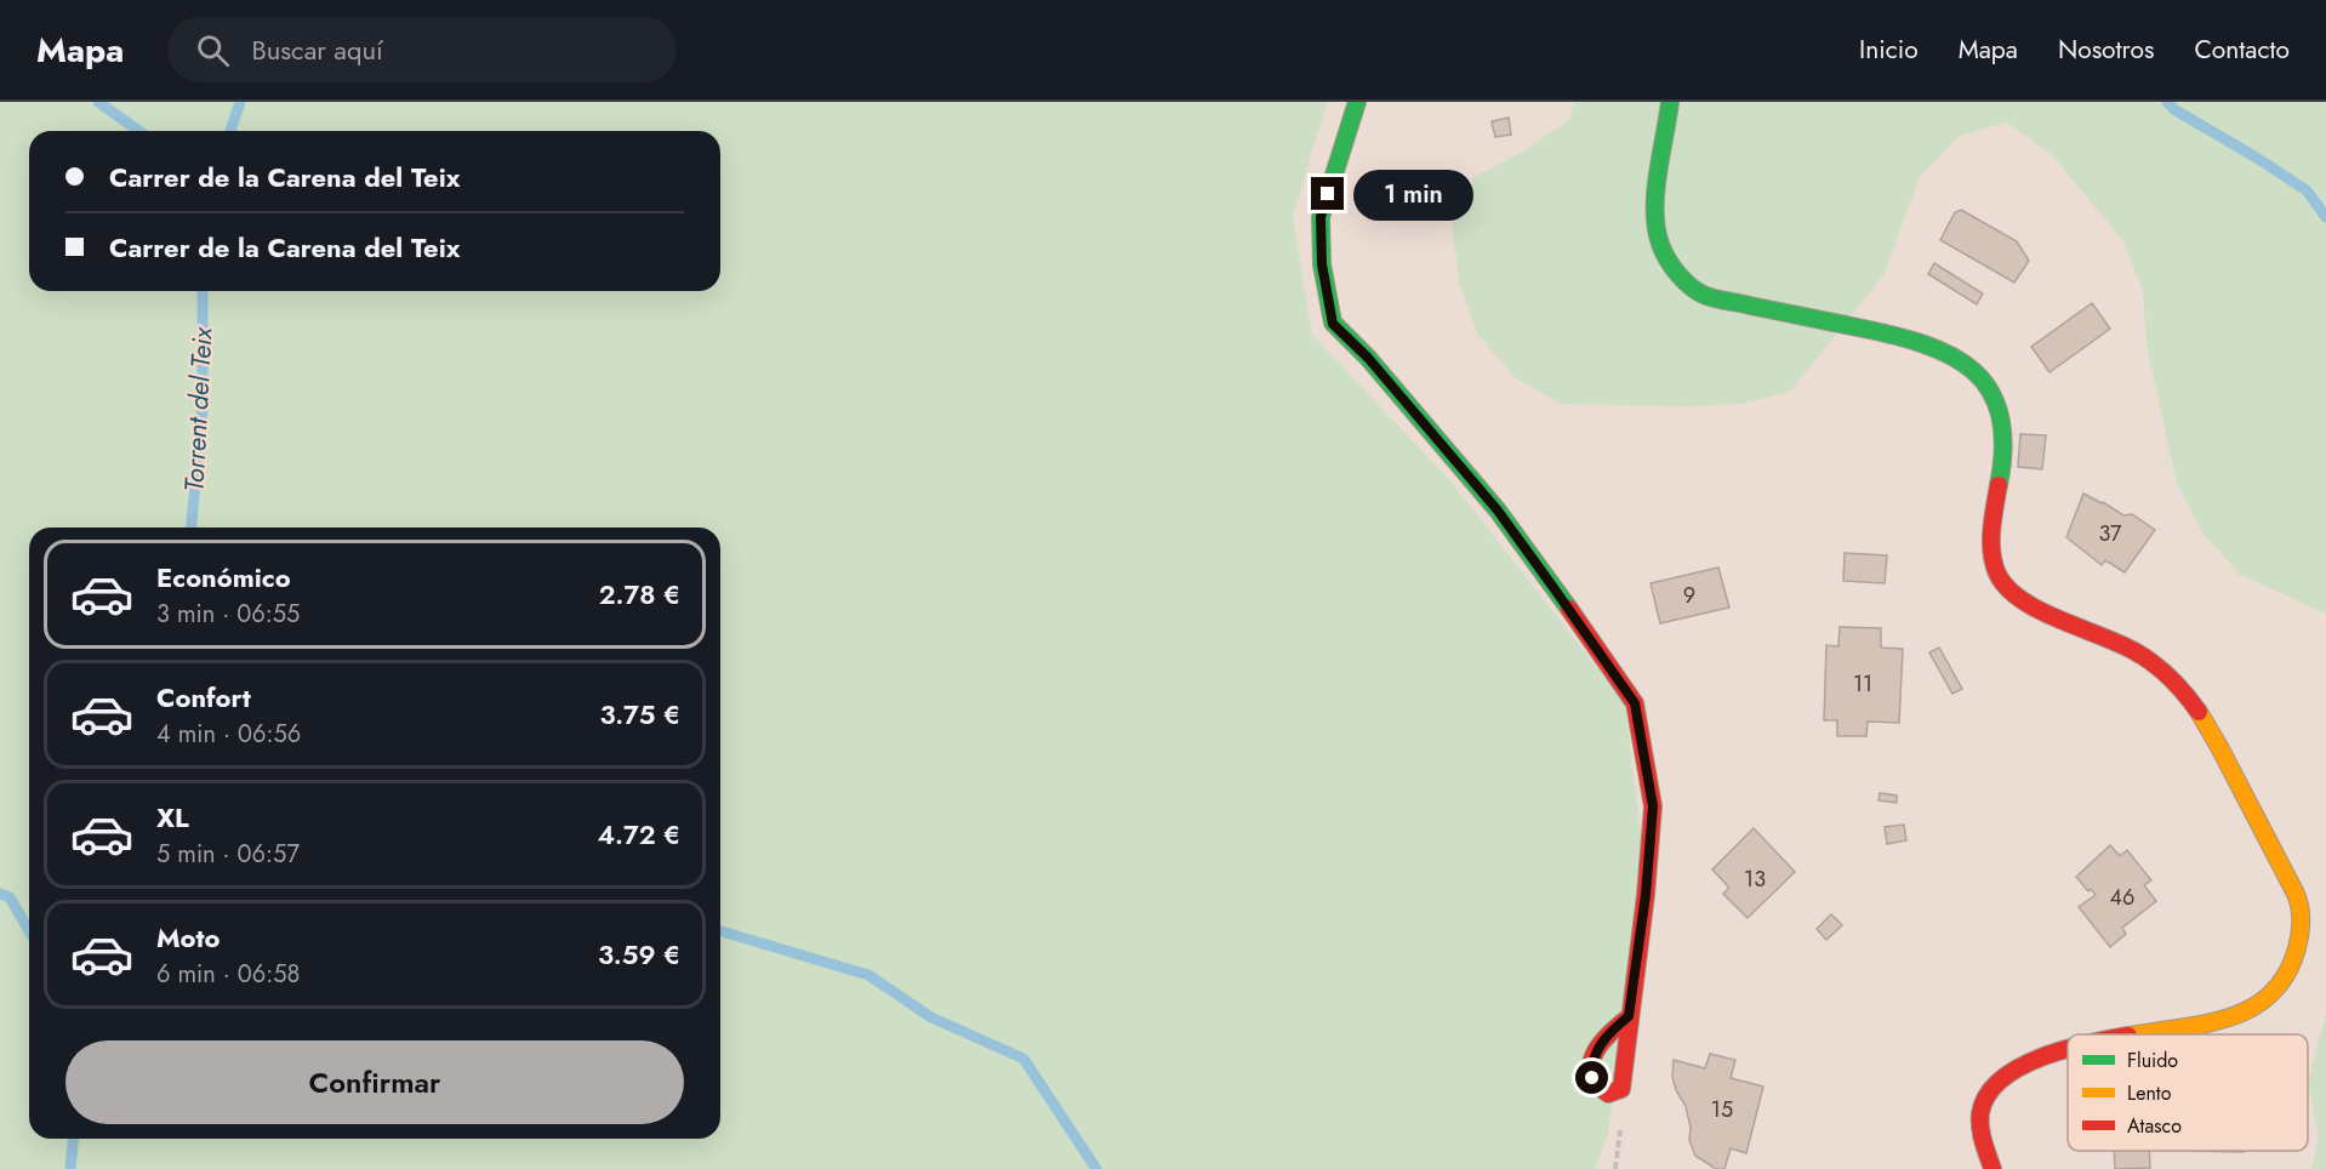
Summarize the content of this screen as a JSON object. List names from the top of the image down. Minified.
{"water":["Torrent del Teix"],"house_numbers":["37","9","11","13","46","15"],"legend":["Fluido","Lento","Atasco"],"page":{"header":"Mapa","search":"Buscar aquí","nav":["Inicio","Mapa","Nosotros","Contacto"],"banner":["Carrer de la Carena del Teix","Carrer de la Carena del Teix"],"bubble":"1 min","list":[{"name":"Económico","note":"3 min · 06:55","value":"2.78 €"},{"name":"Confort","note":"4 min · 06:56","value":"3.75 €"},{"name":"XL","note":"5 min · 06:57","value":"4.72 €"},{"name":"Moto","note":"6 min · 06:58","value":"3.59 €"}],"buttons":"Confirmar"}}
